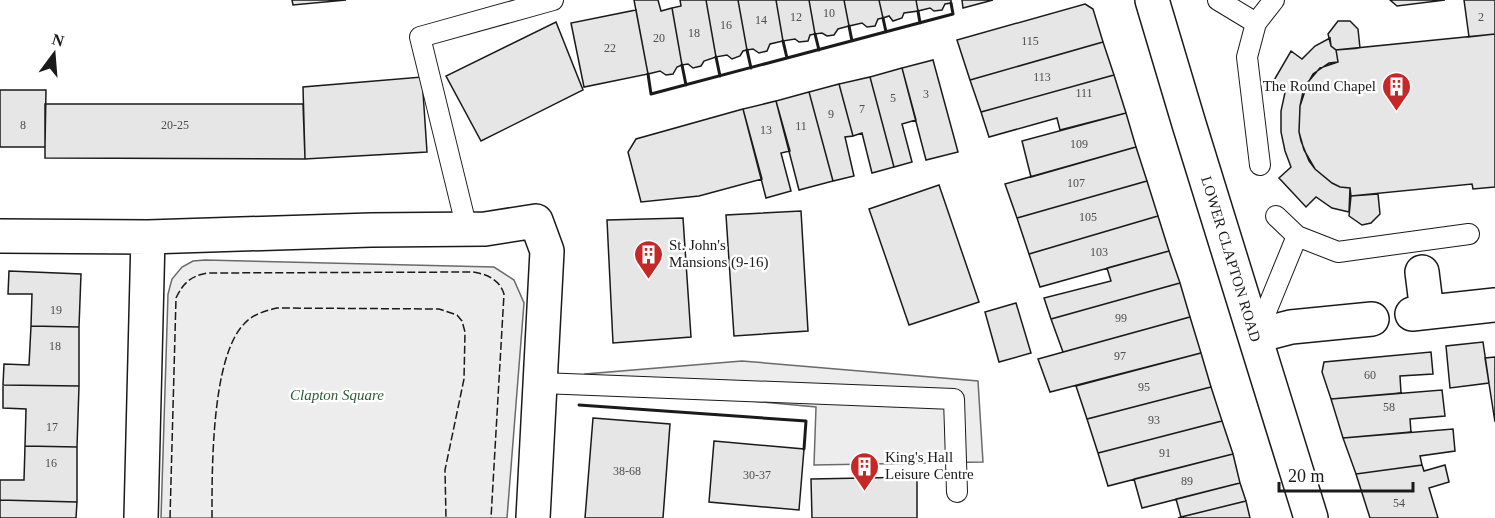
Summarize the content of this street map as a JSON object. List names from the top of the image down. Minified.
{"streets":{"main road":["LOWER CLAPTON ROAD"]},"parks":["Clapton Square"],"places":{"building":["The Round Chapel","St. John's Mansions (9-16)","King's Hall Leisure Centre"]},"house_numbers":["10","12","2","14","16","18","20","115","22","113","111","3","5","7","9","8","20-25","11","13","109","107","105","103","19","99","18","97","60","95","58","93","17","91","16","38-68","30-37","89","54"],"scale_bar":"20 m","north":"top"}
